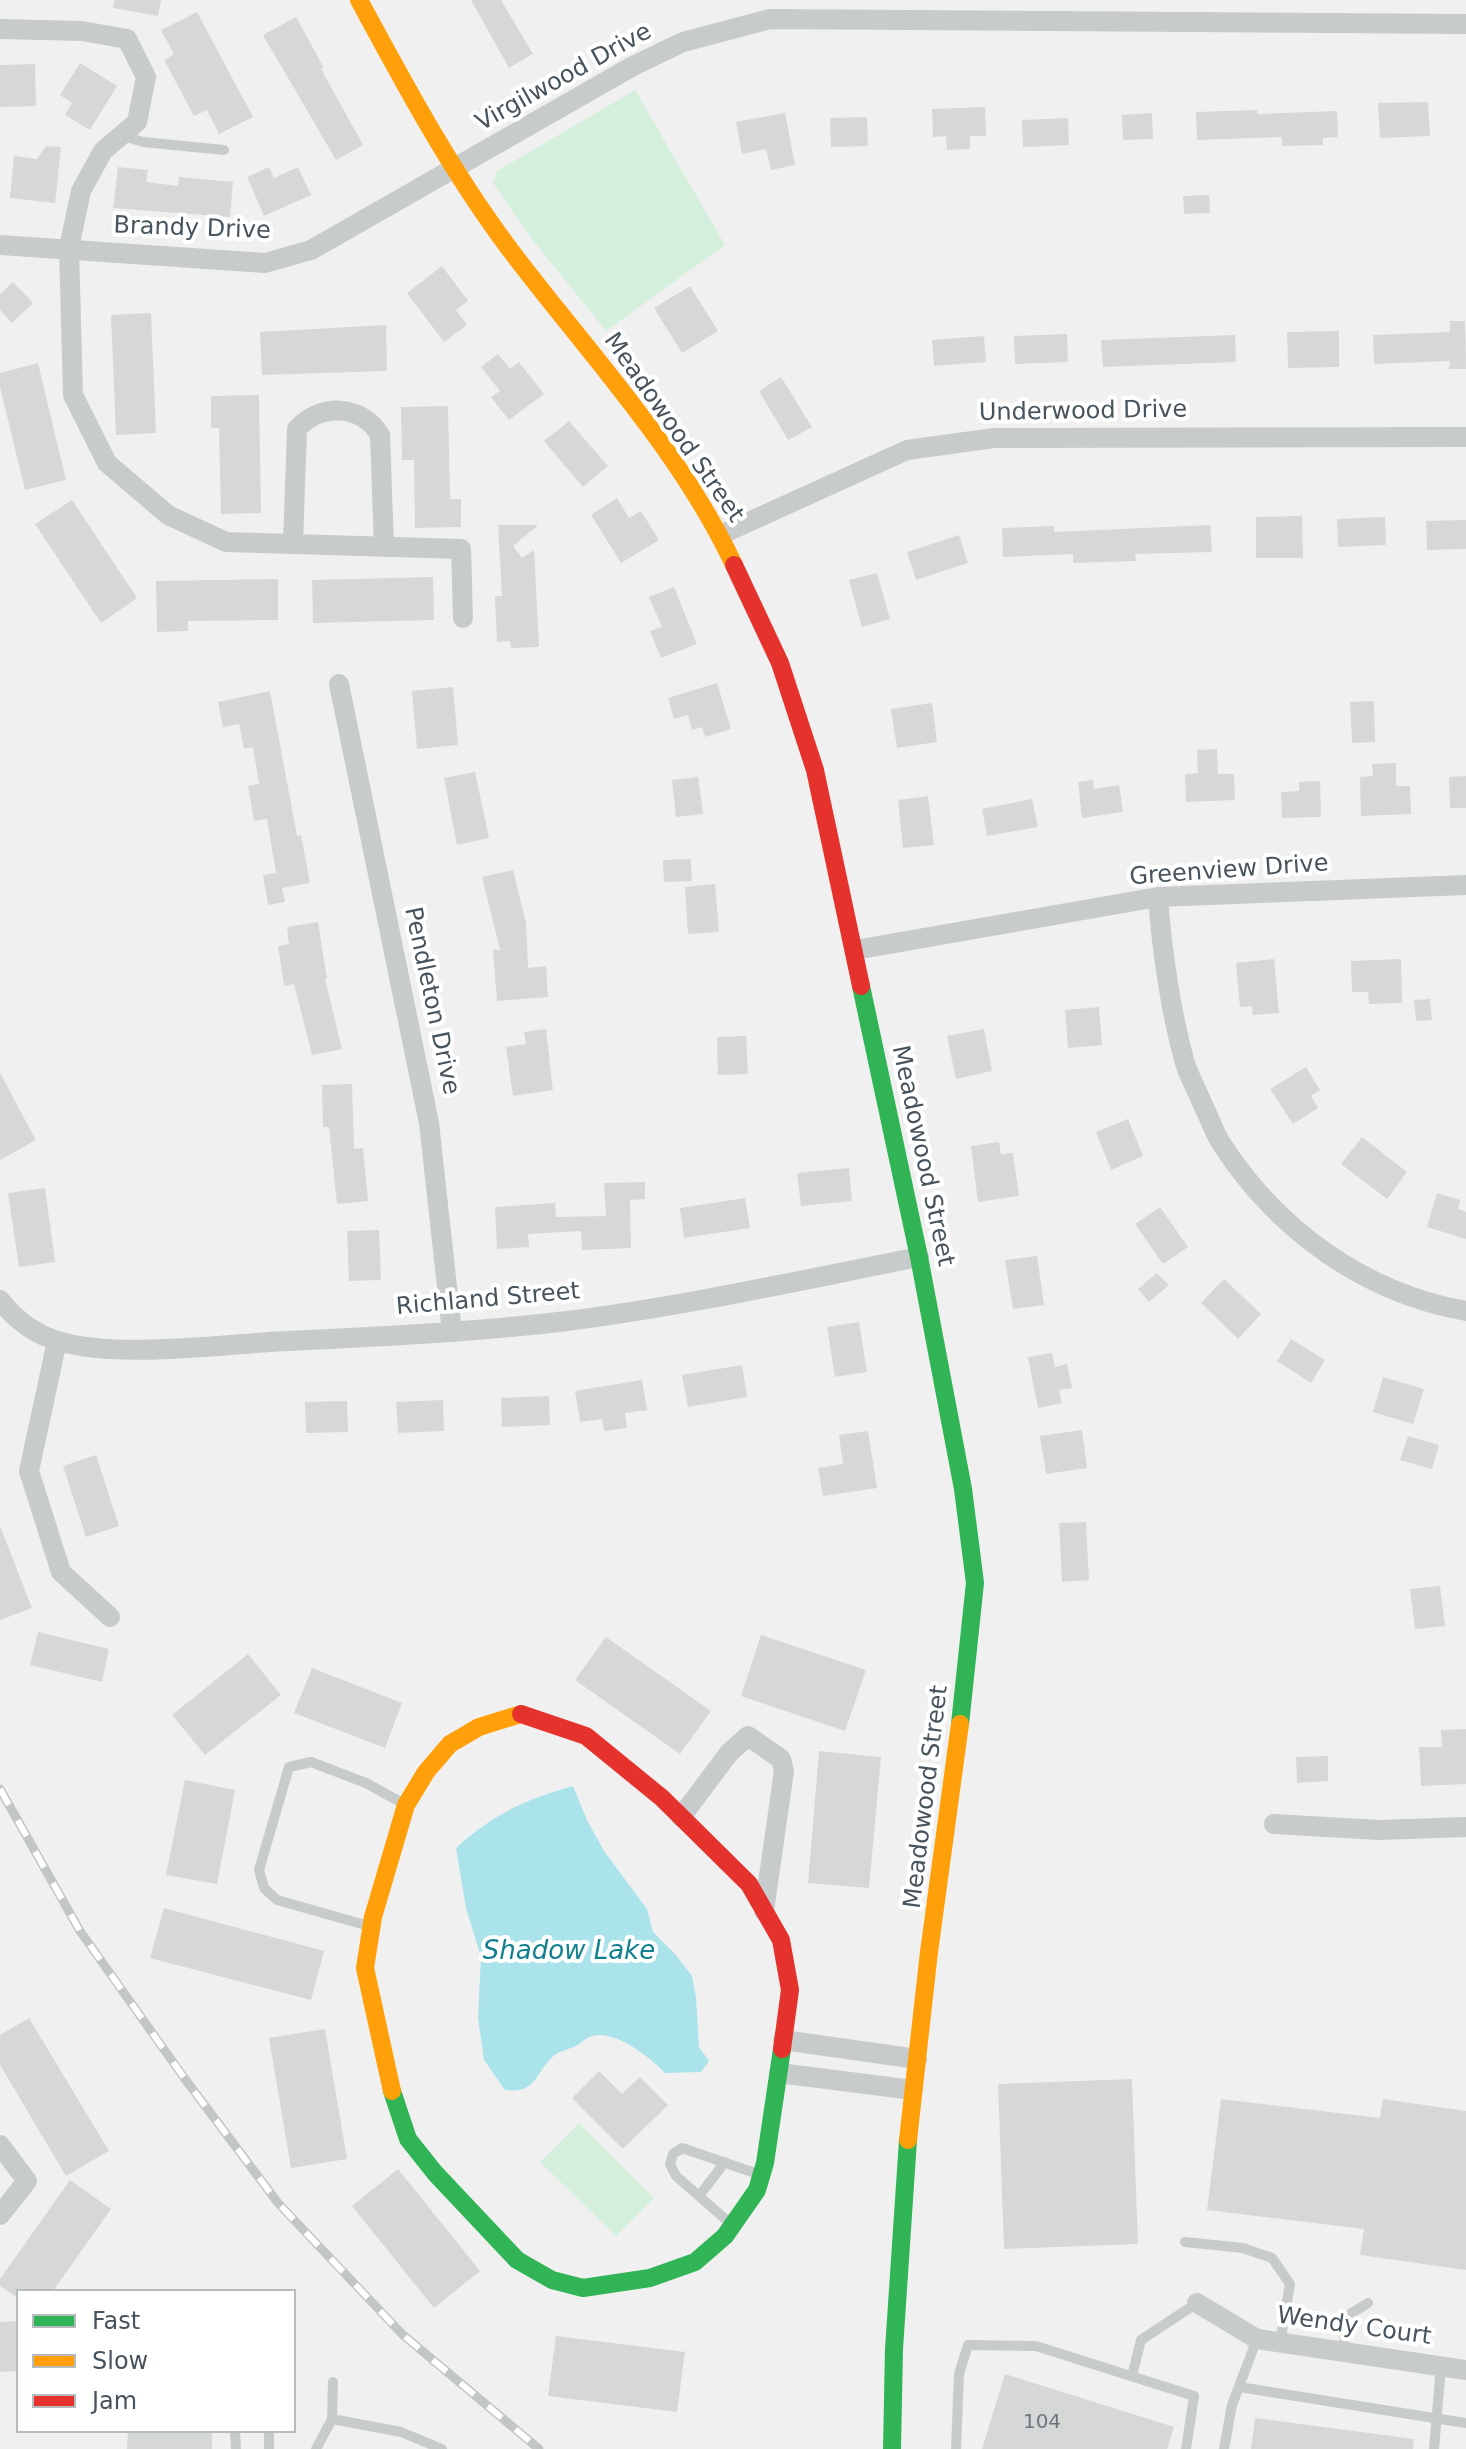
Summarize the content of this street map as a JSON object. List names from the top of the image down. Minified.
{"streets":{"street":["Virgilwood Drive","Brandy Drive","Underwood Drive","Meadowood Street","Greenview Drive","Pendleton Drive","Richland Street","Wendy Court"]},"crossings":[["Virgilwood Drive","Brandy Drive"],["Virgilwood Drive","Meadowood Street"],["Brandy Drive","Meadowood Street"],["Underwood Drive","Meadowood Street"],["Meadowood Street","Greenview Drive"],["Meadowood Street","Richland Street"],["Pendleton Drive","Richland Street"]],"water":["Shadow Lake"],"house_numbers":["104"],"legend":["Fast","Slow","Jam"]}
